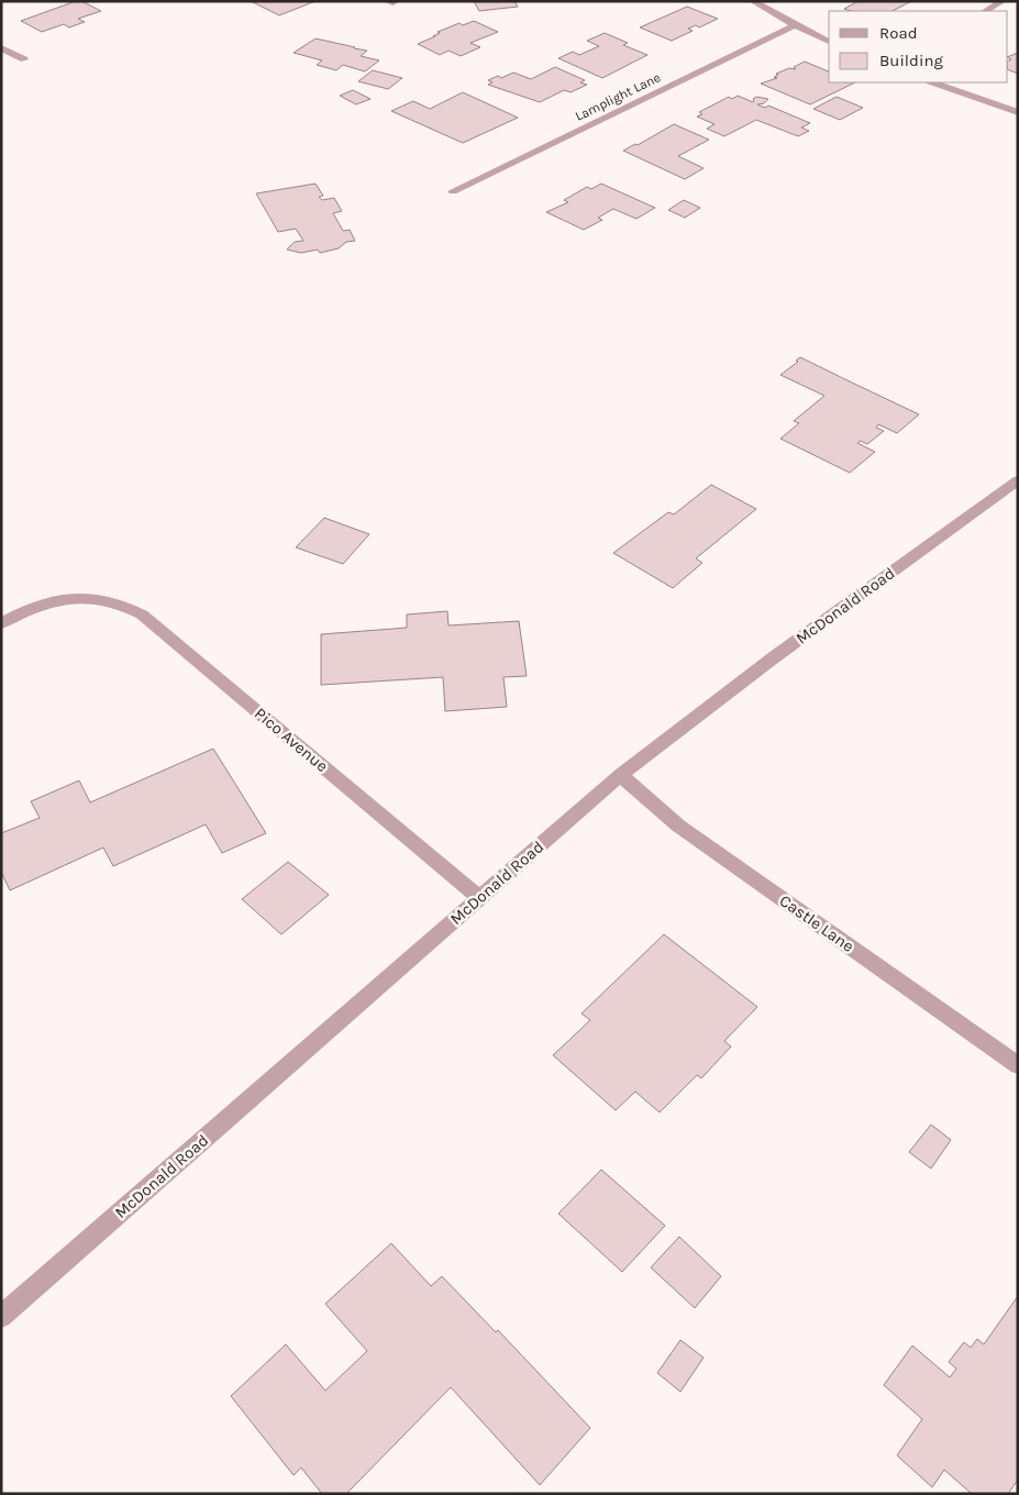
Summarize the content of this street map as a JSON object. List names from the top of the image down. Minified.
{"streets":{"street":["Lamplight Lane","McDonald Road","Pico Avenue","Castle Lane"]},"crossings":[["McDonald Road","Pico Avenue"],["McDonald Road","Castle Lane"]],"legend":["Road","Building"]}
